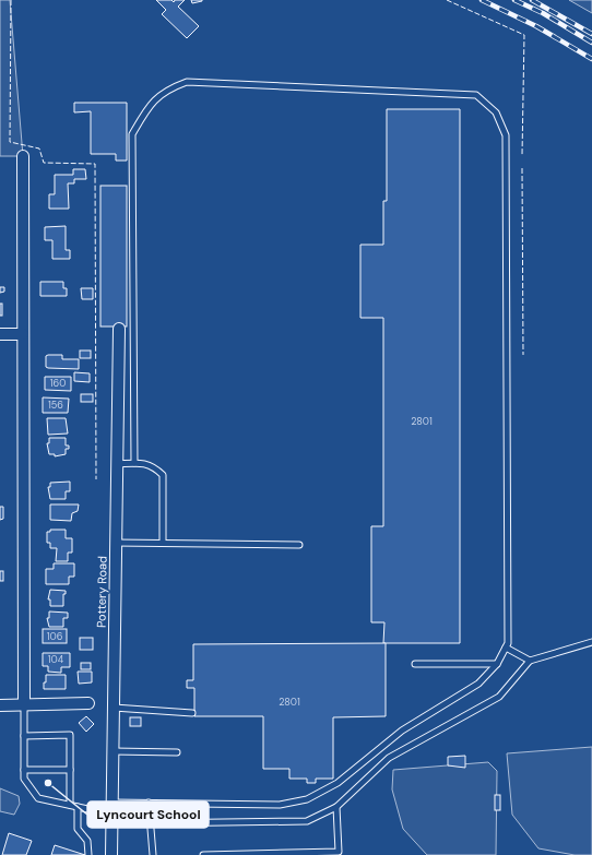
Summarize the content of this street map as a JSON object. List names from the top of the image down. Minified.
{"streets":{"street":["Pottery Road"]},"places":["Lyncourt School"],"house_numbers":["160","156","2801","106","104","2801"]}
